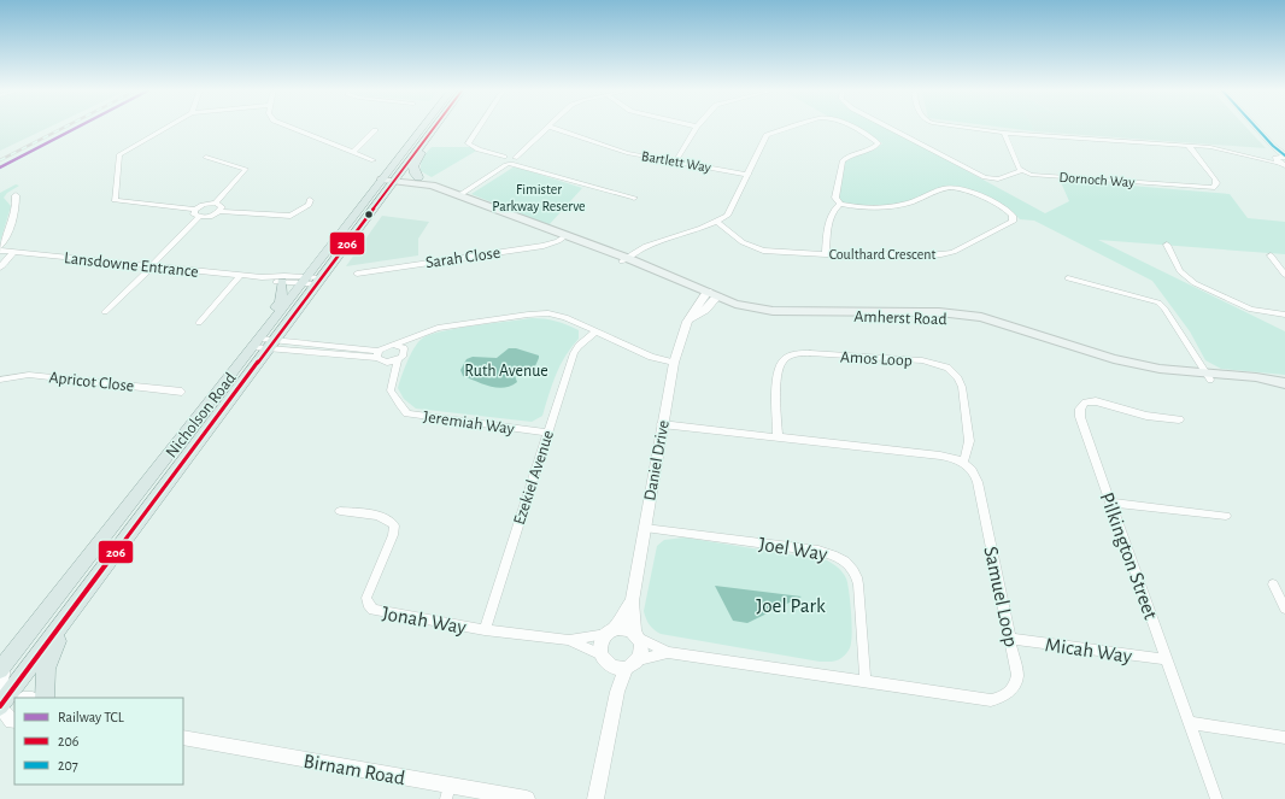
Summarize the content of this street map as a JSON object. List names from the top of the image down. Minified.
{"streets":{"main road":["Amherst Road","Nicholson Road"],"street":["Bartlett Way","Dornoch Way","Coulthard Crescent","Sarah Close","Lansdowne Entrance","Amos Loop","Apricot Close","Jeremiah Way","Daniel Drive","Ezekiel Avenue","Joel Way","Pilkington Street","Samuel Loop","Jonah Way","Micah Way","Birnam Road"]},"crossings":[["Sarah Close","Amherst Road"],["Lansdowne Entrance","Nicholson Road"],["Amherst Road","Nicholson Road"],["Amherst Road","Daniel Drive"],["Amos Loop","Samuel Loop"],["Jeremiah Way","Ezekiel Avenue"],["Daniel Drive","Joel Way"],["Daniel Drive","Samuel Loop"],["Daniel Drive","Jonah Way"],["Ezekiel Avenue","Jonah Way"],["Joel Way","Samuel Loop"],["Pilkington Street","Micah Way"],["Samuel Loop","Jonah Way"],["Samuel Loop","Micah Way"]],"parks":["Fimister Parkway Reserve","Ruth Avenue","Joel Park"],"lines":["rail line TCL","transit line 206","transit line 207"],"legend":["Railway TCL","206","207"]}
